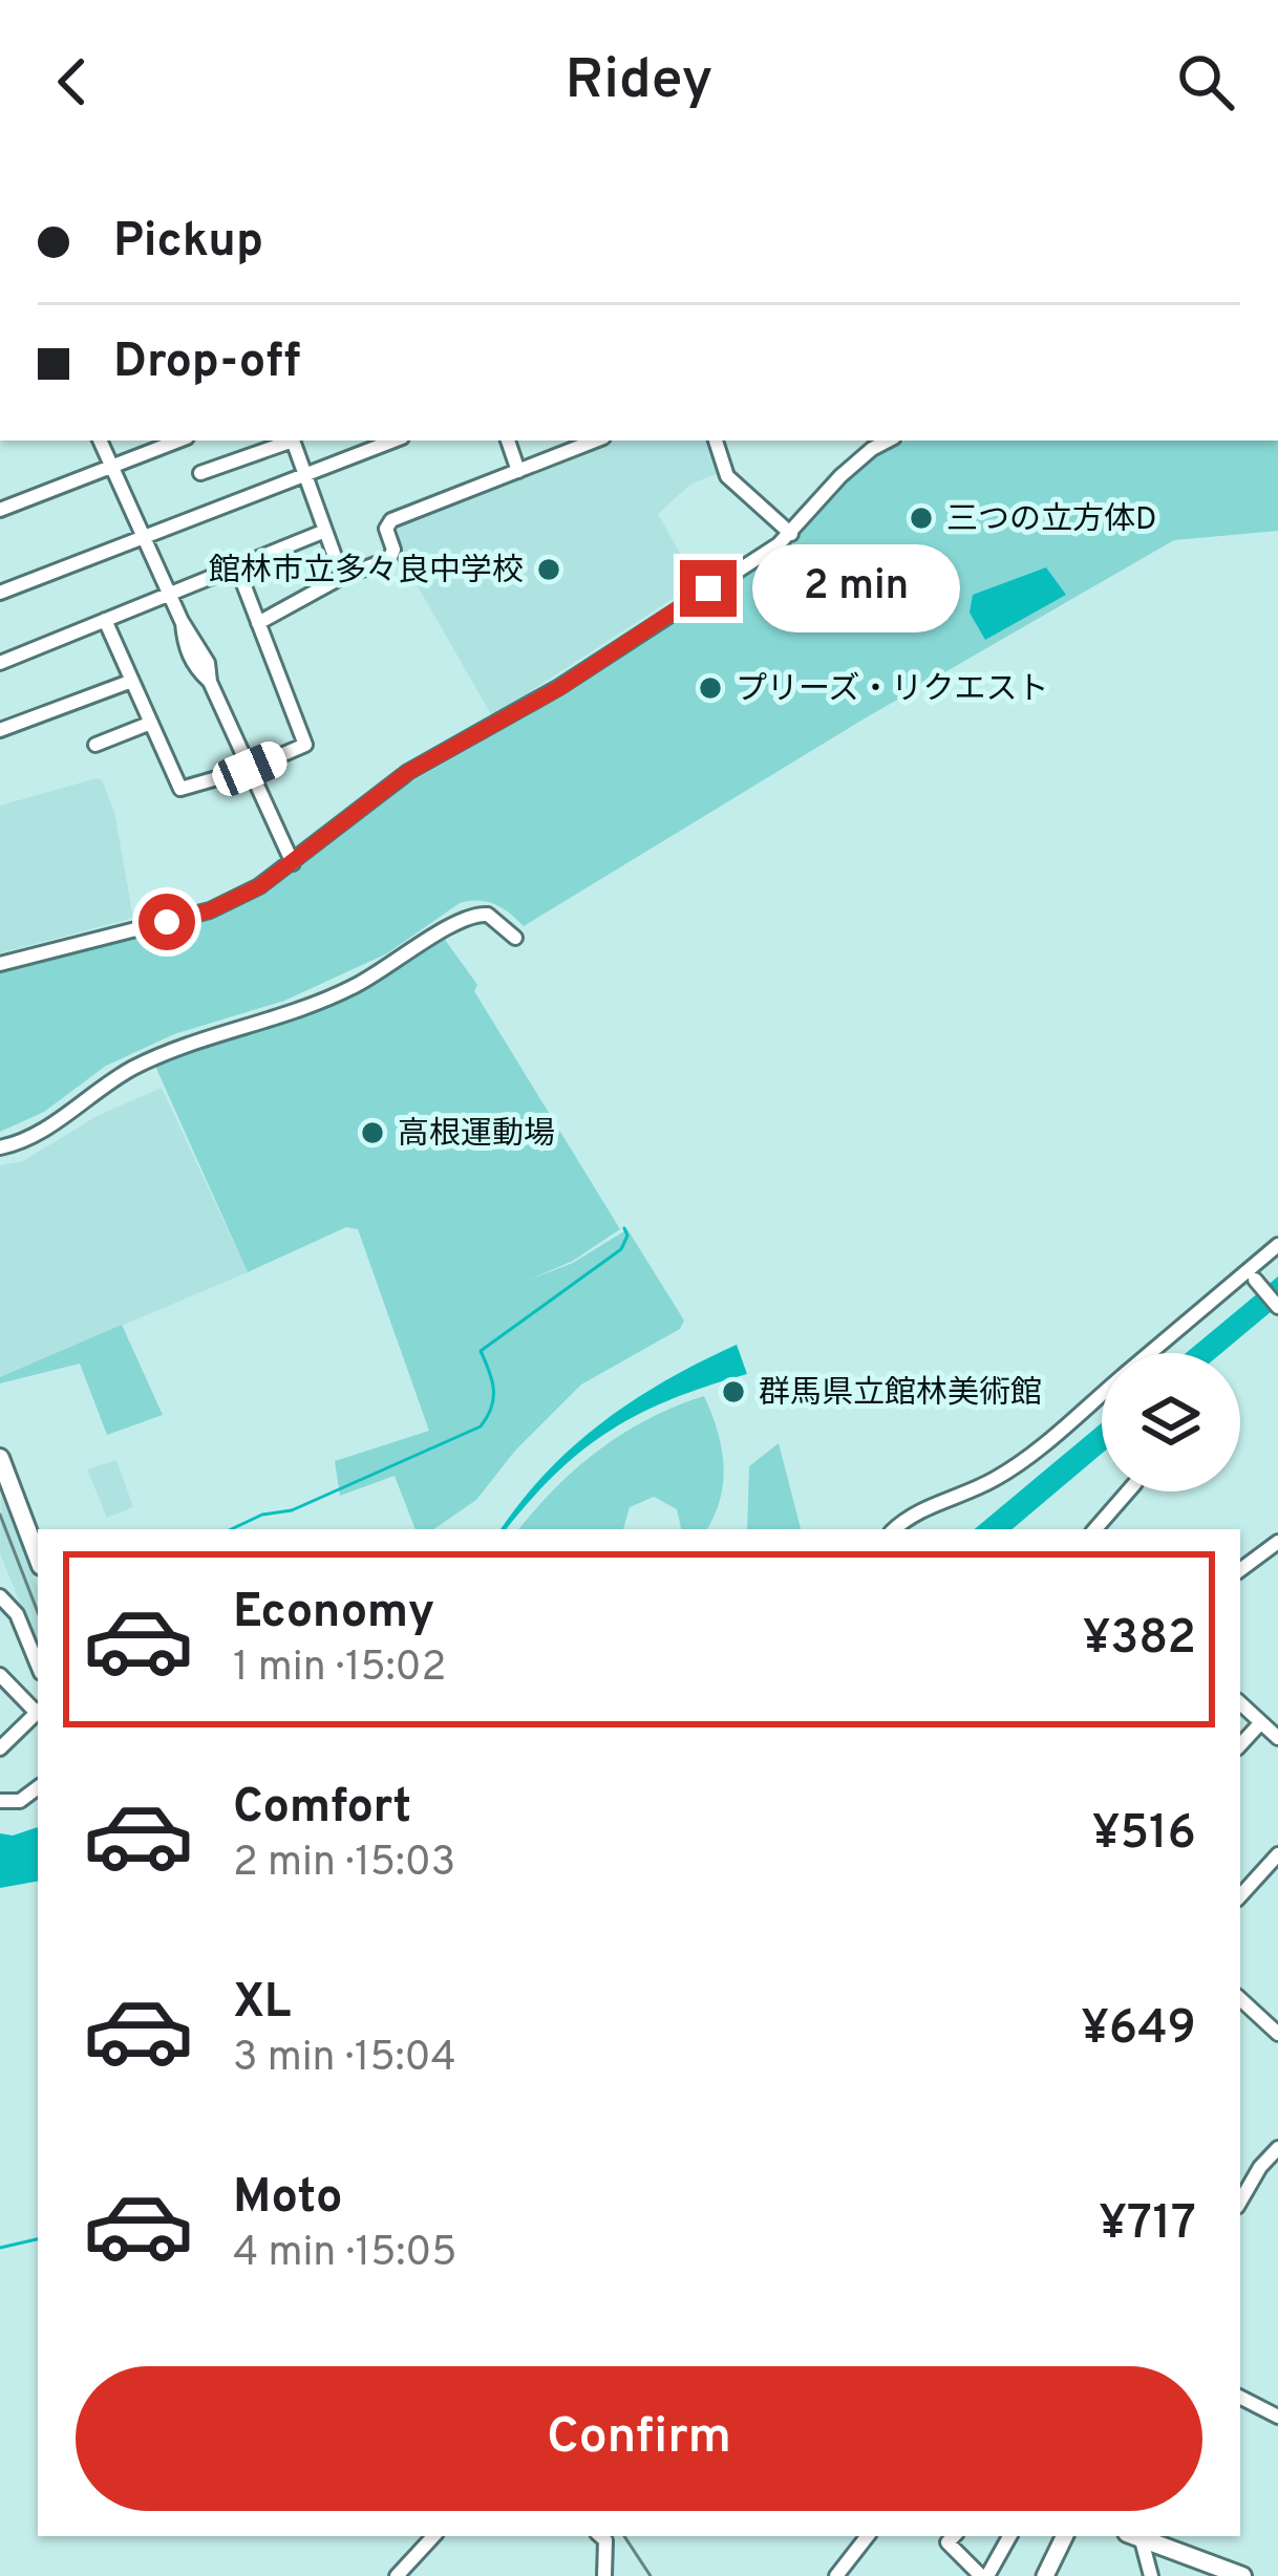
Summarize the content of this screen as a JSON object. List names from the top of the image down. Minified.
{"places":["三つの立方体D","館林市立多々良中学校","プリーズ・リクエスト","高根運動場","群馬県立館林美術館"],"page":{"header":"Ridey","banner":["Pickup","Drop-off"],"bubble":"2 min","list":[{"name":"Economy","note":"1 min · 15:02","value":"¥382"},{"name":"Comfort","note":"2 min · 15:03","value":"¥516"},{"name":"XL","note":"3 min · 15:04","value":"¥649"},{"name":"Moto","note":"4 min · 15:05","value":"¥717"}],"buttons":"Confirm"}}
